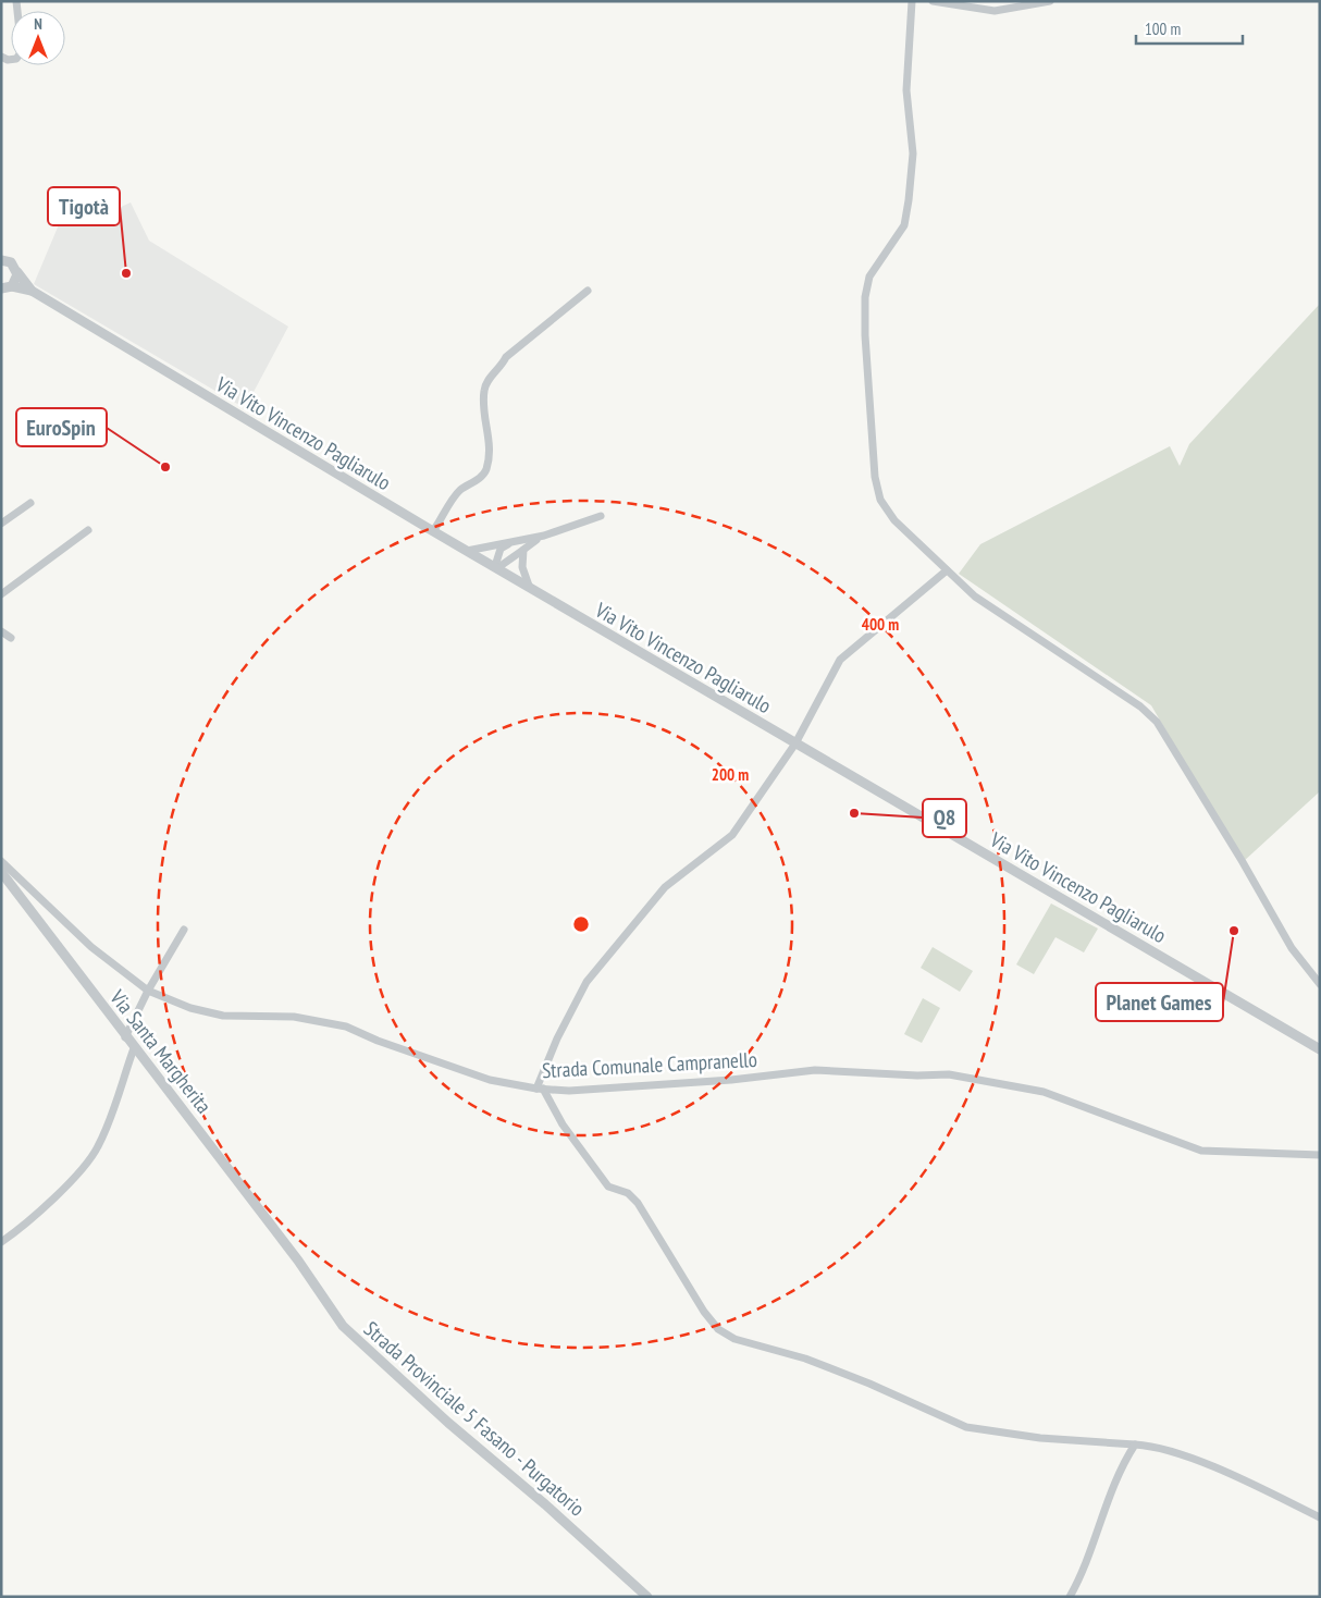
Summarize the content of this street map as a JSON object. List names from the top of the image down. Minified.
{"streets":{"street":["Via Vito Vincenzo Pagliarulo","Via Santa Margherita","Strada Comunale Campranello","Strada Provinciale 5 Fasano - Purgatorio"]},"crossings":[["Via Santa Margherita","Strada Provinciale 5 Fasano - Purgatorio"]],"places":["Tigotà","EuroSpin","Q8","Planet Games"],"scale_bar":"100 m","north":"top","rings":["400 m","200 m"]}
